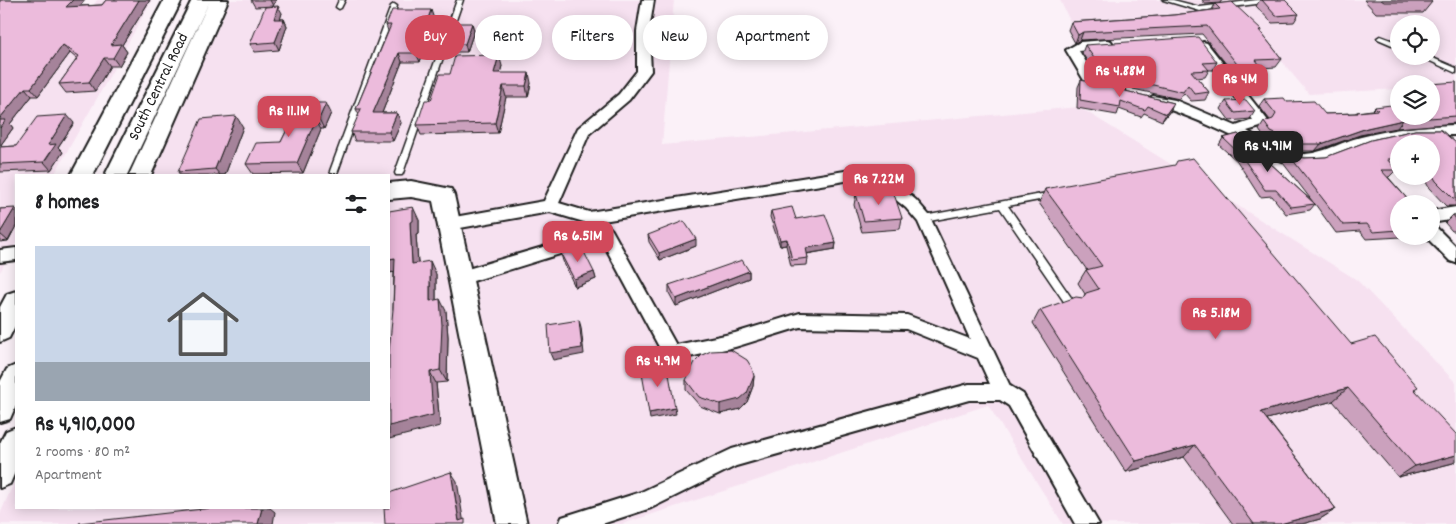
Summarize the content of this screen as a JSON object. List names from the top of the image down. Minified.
{"streets":{"street":["South Central Road"]},"page":{"map_buttons":["+","−"],"chip":["Buy","Rent","Filters","New","Apartment"],"price":["Rs 4.88M","Rs 4M","Rs 11.1M","Rs 4.91M","Rs 7.22M","Rs 6.51M","Rs 5.18M","Rs 4.9M"],"heading":"8 homes","list":[{"name":"Rs 4,910,000","note":"2 rooms · 80 m² · Apartment"}]}}
